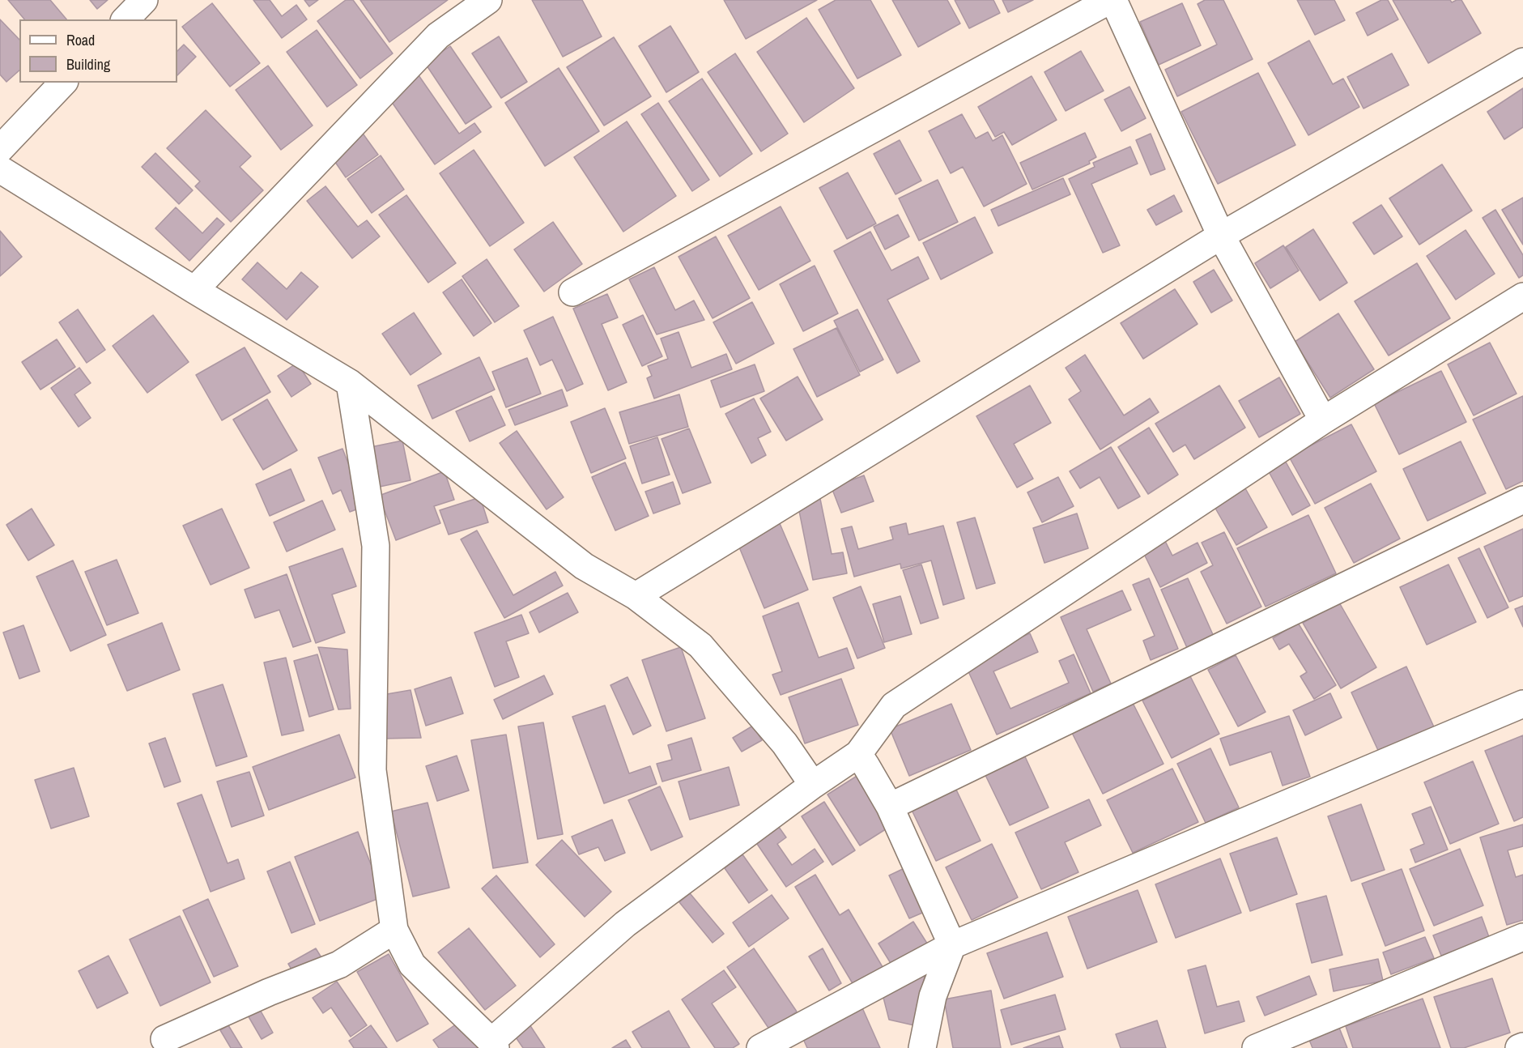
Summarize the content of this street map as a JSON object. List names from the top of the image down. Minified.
{"legend":["Road","Building"]}
